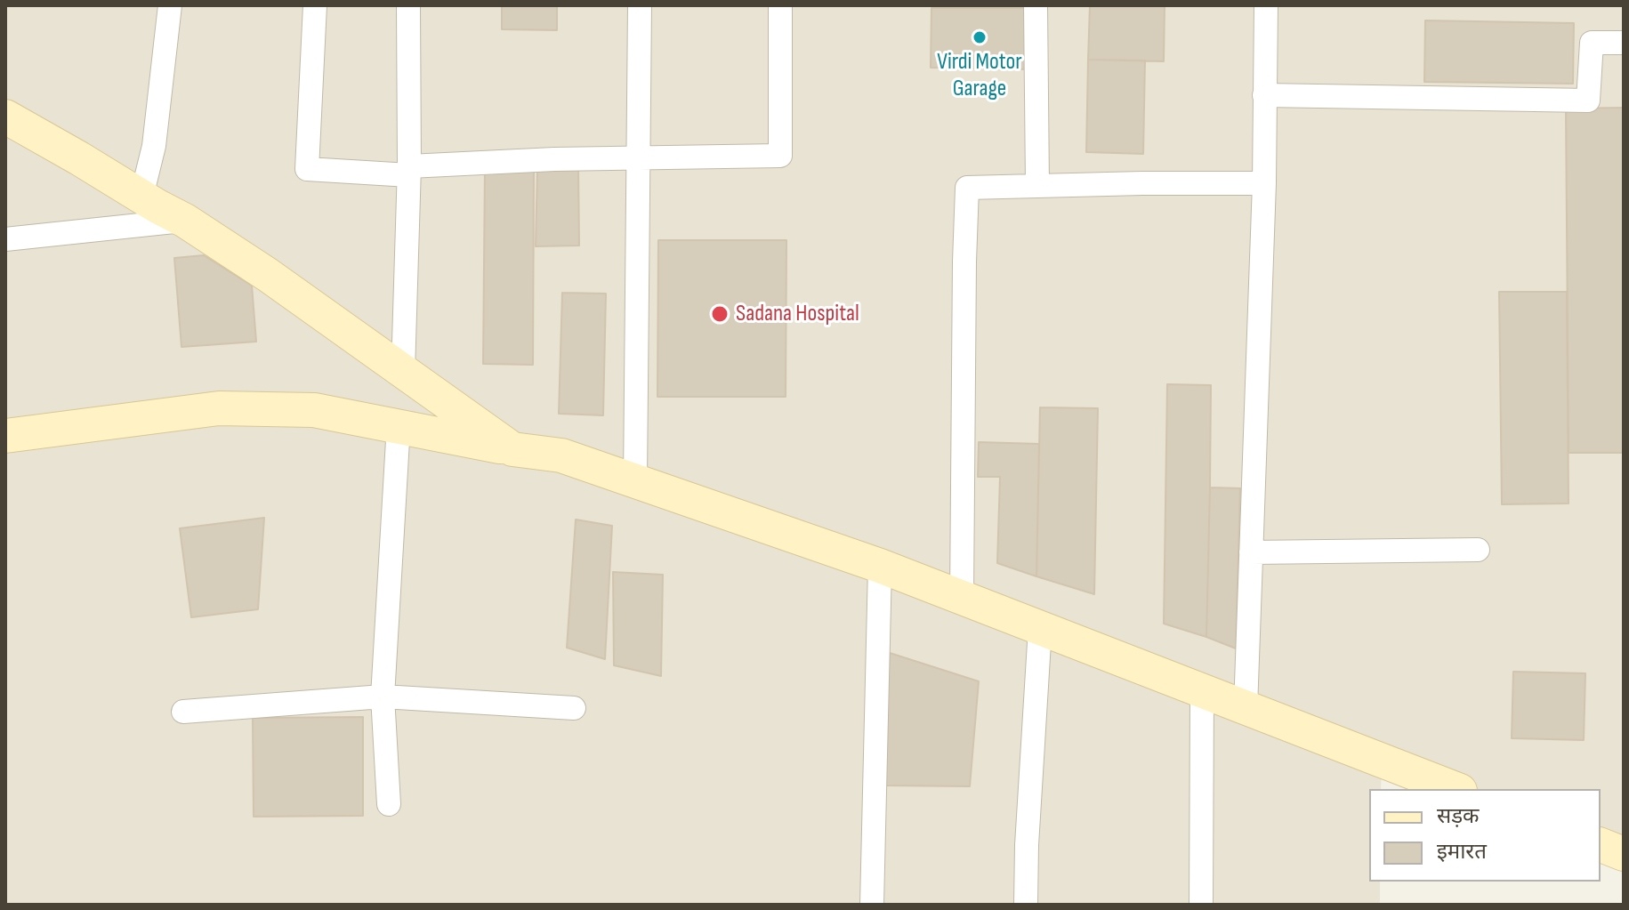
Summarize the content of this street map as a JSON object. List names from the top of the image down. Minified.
{"places":["Virdi Motor Garage","Sadana Hospital"],"legend":["सड़क","इमारत"]}
